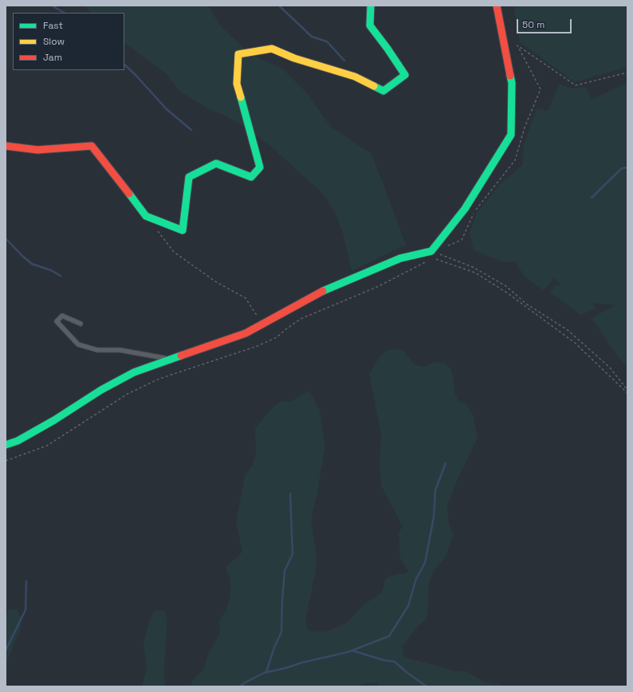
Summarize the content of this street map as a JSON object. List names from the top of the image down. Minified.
{"legend":["Fast","Slow","Jam"],"scale_bar":"50 m"}
